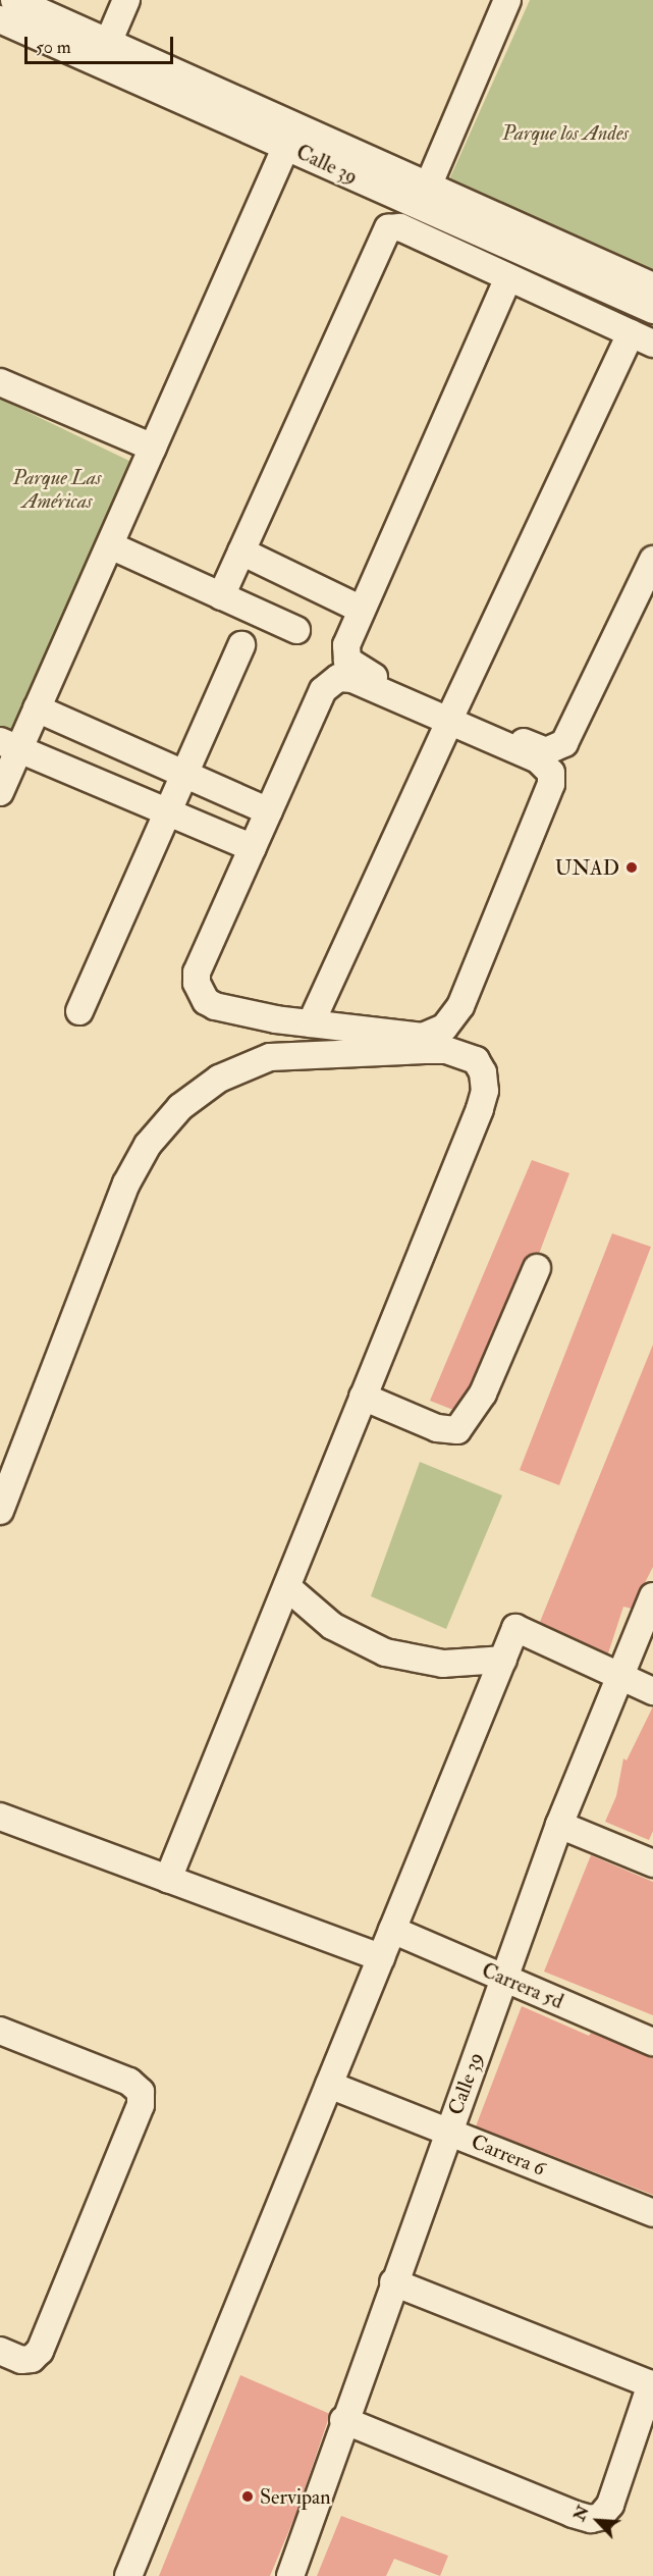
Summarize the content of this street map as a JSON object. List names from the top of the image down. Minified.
{"streets":{"street":["Calle 39","Carrera 5d","Carrera 6"]},"crossings":[["Calle 39","Carrera 5d"],["Calle 39","Carrera 6"]],"parks":["Parque los Andes","Parque Las Américas"],"places":["UNAD","Servipan"],"scale_bar":"50 m","north":"top left"}
